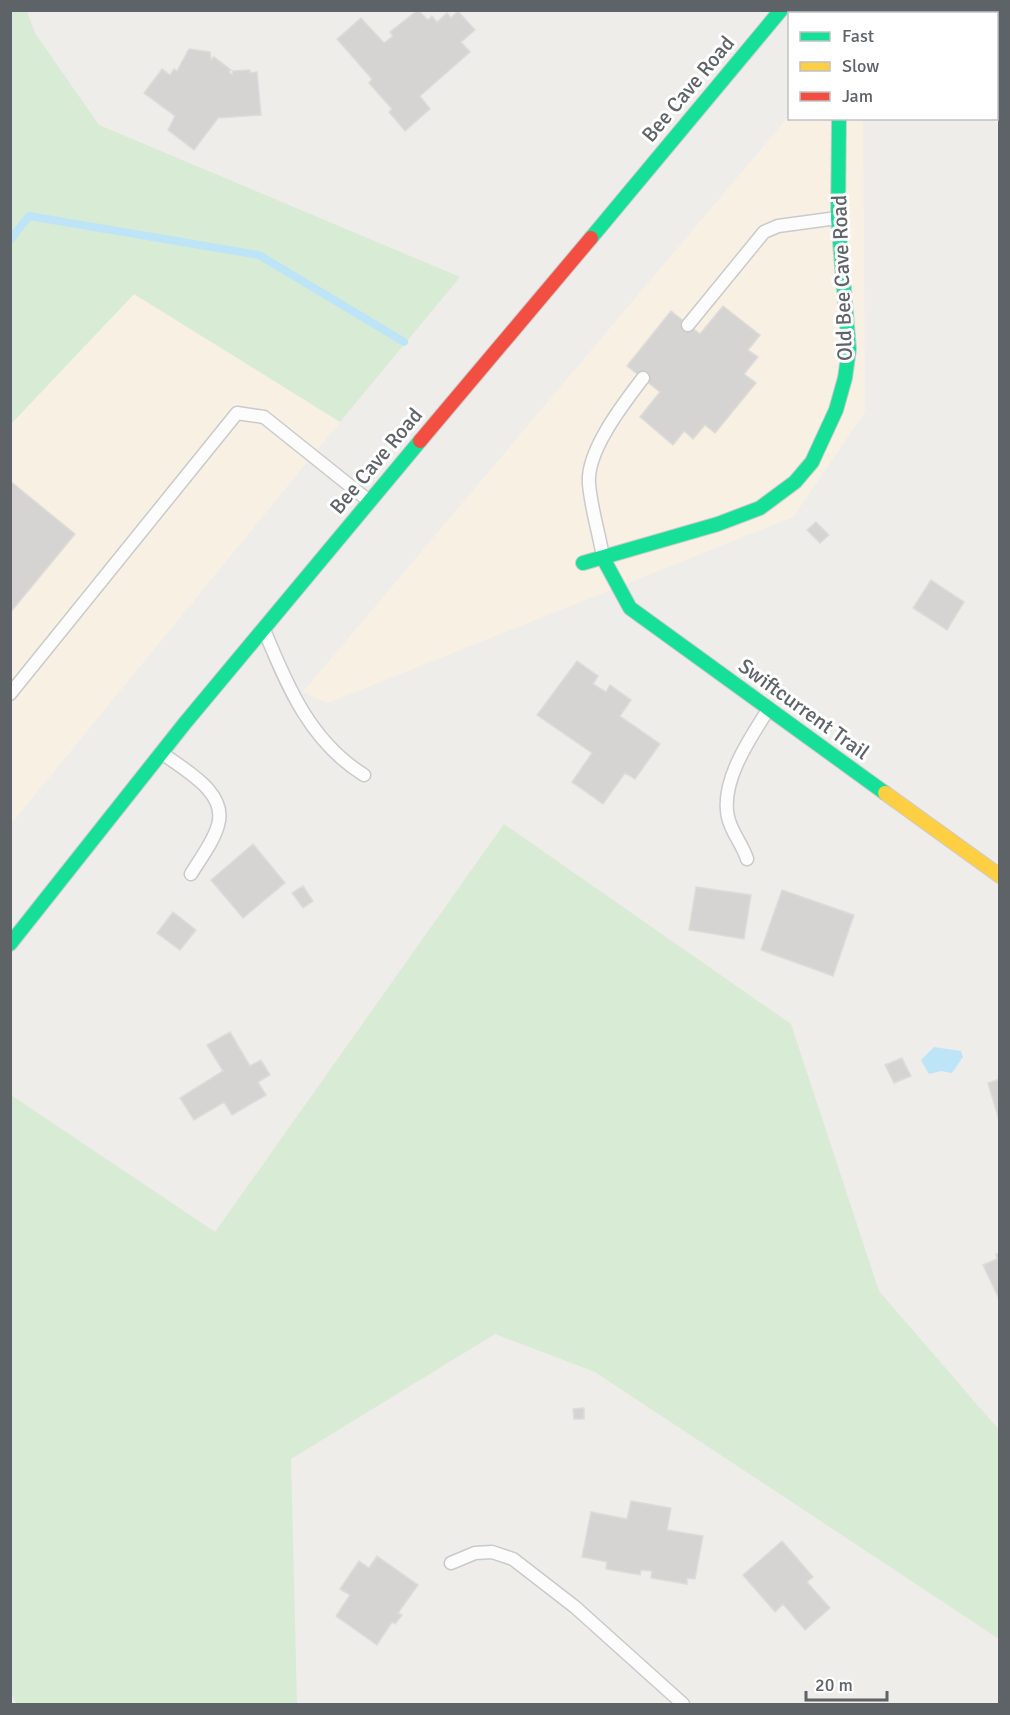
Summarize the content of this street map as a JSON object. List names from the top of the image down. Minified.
{"streets":{"main road":["Bee Cave Road","Old Bee Cave Road","Swiftcurrent Trail"]},"crossings":[["Old Bee Cave Road","Swiftcurrent Trail"]],"legend":["Fast","Slow","Jam"],"scale_bar":"20 m"}
